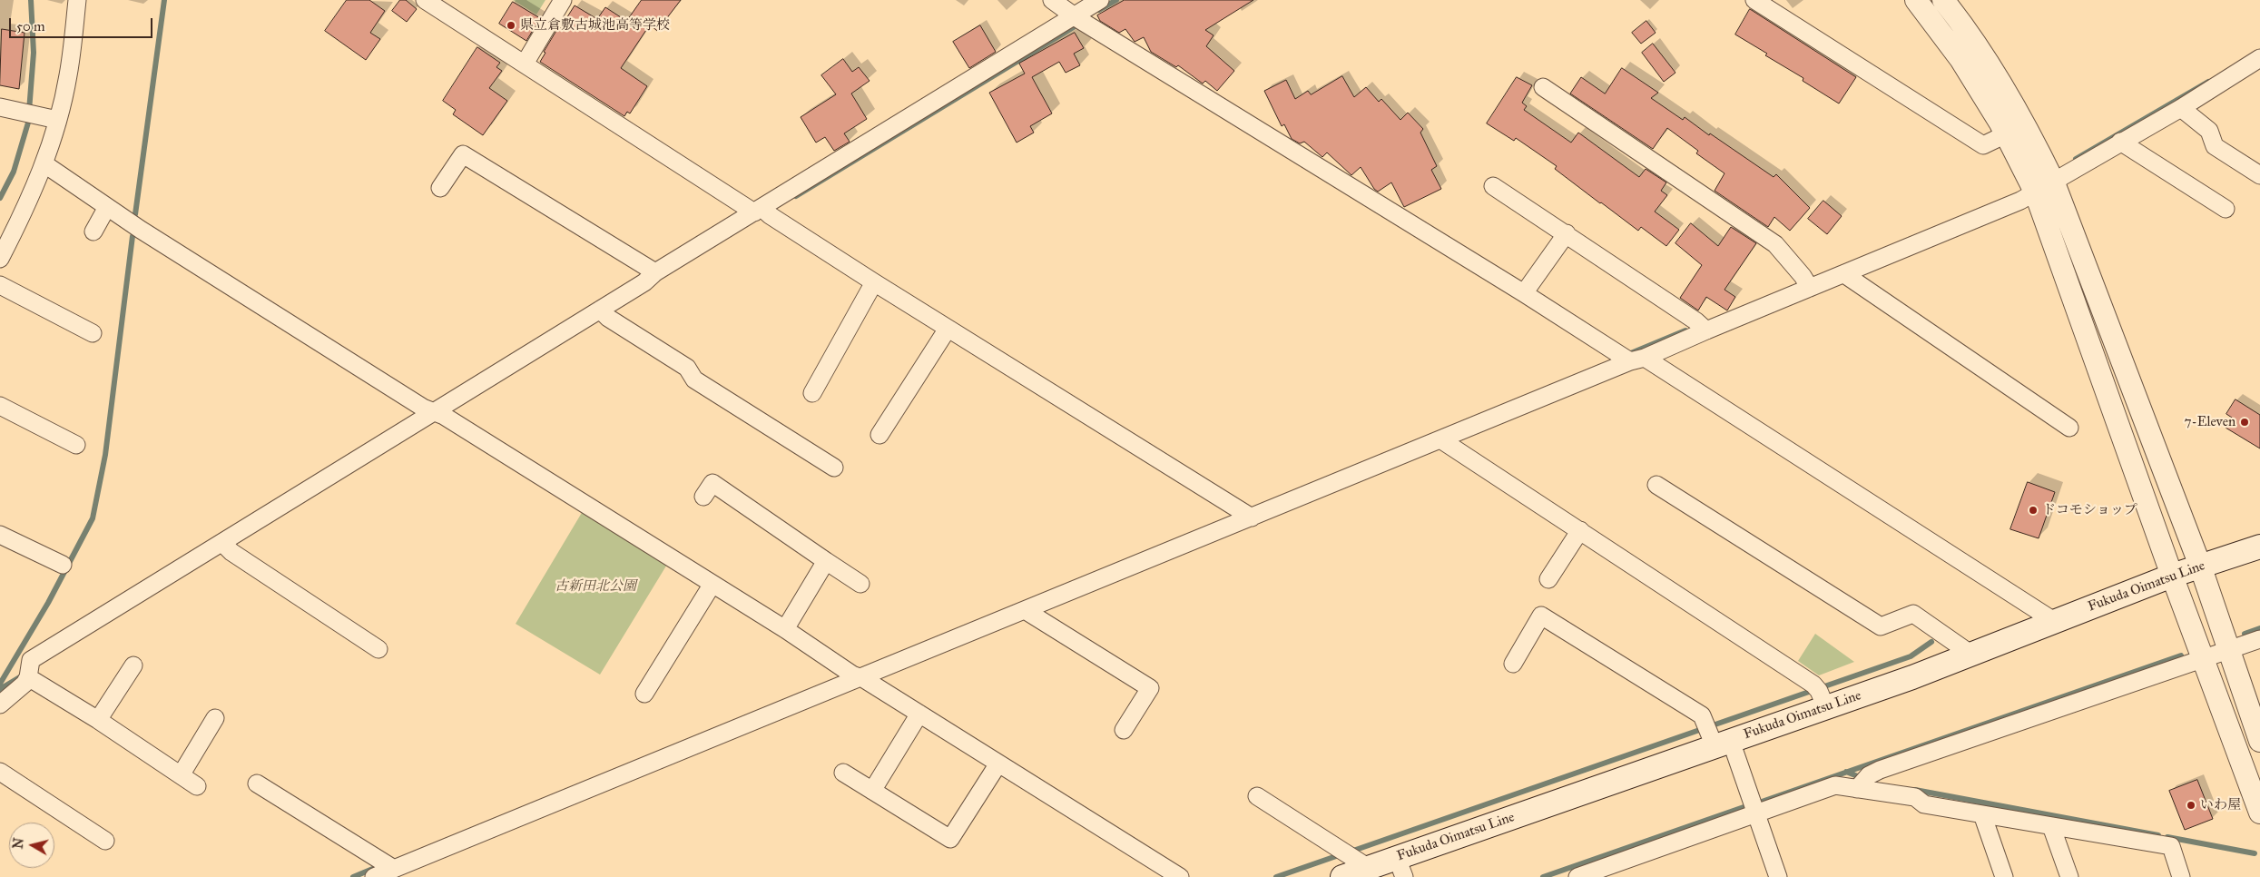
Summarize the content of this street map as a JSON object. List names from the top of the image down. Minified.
{"streets":{"main road":["Fukuda Oimatsu Line"]},"parks":["古新田北公園"],"places":["県立倉敷古城池高等学校","7-Eleven","ドコモショップ","いわ屋"],"scale_bar":"50 m","north":"left"}
